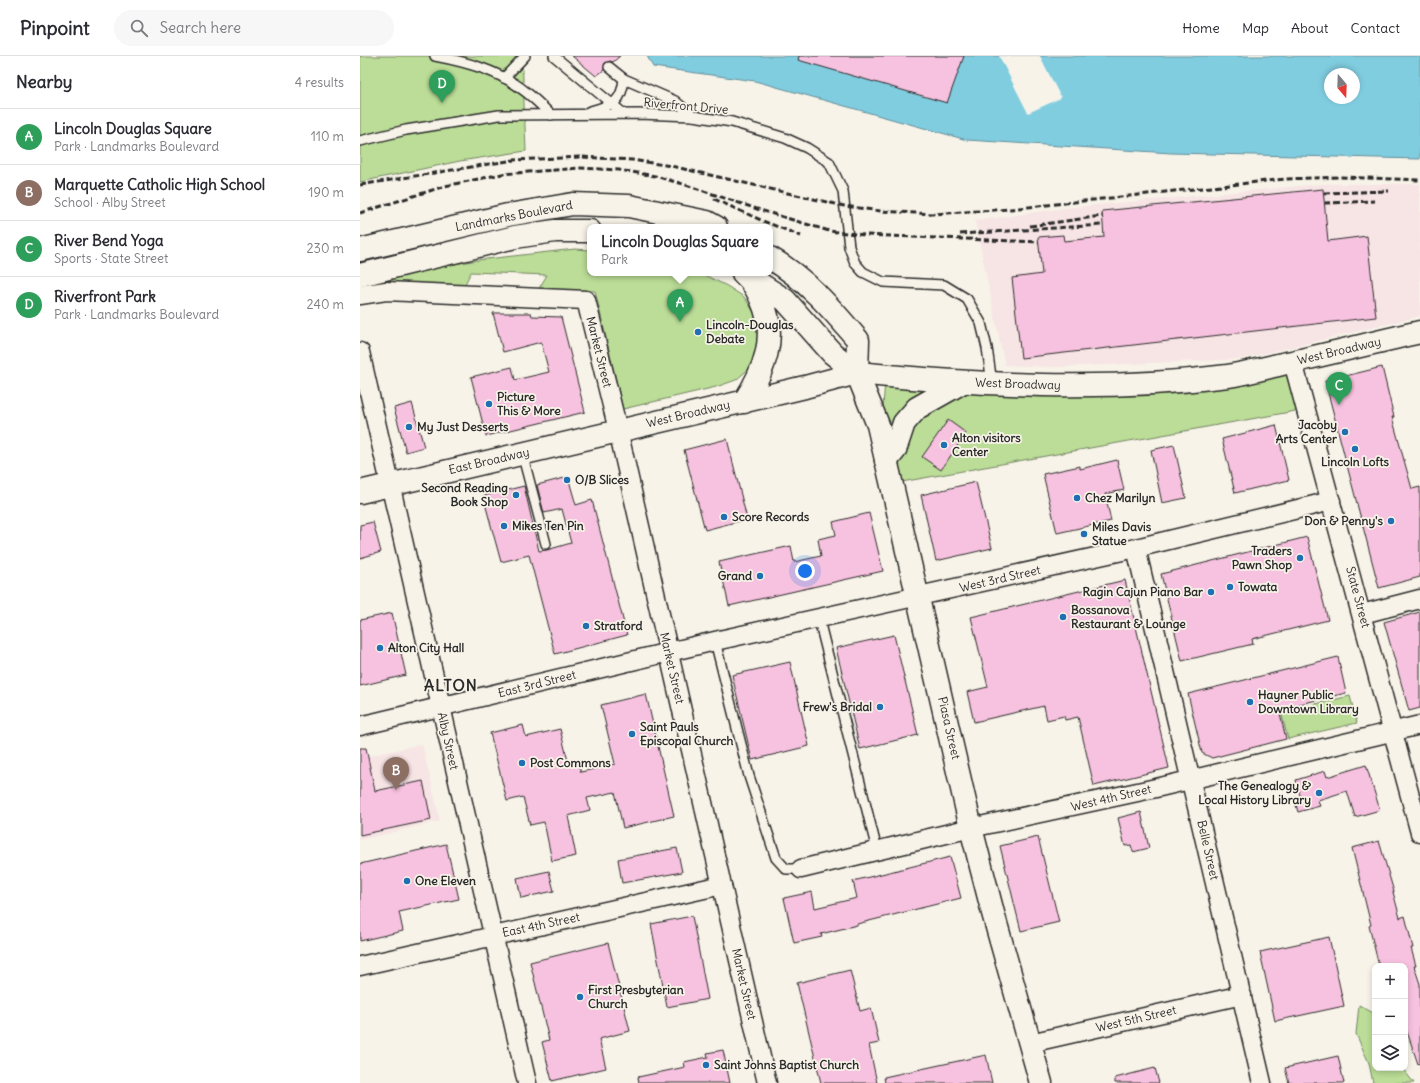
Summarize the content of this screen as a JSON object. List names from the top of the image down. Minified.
{"streets":{"main road":["Landmarks Boulevard","West Broadway","East Broadway","Piasa Street"],"street":["Market Street","West 3rd Street","State Street","East 3rd Street","Alby Street","West 4th Street","Belle Street","East 4th Street","West 5th Street"],"lane":["Riverfront Drive"]},"crossings":[["Riverfront Drive","West Broadway"],["West Broadway","Market Street"],["West Broadway","East Broadway"],["West Broadway","State Street"],["West Broadway","Piasa Street"],["Market Street","East Broadway"],["Market Street","West 3rd Street"],["Market Street","East 3rd Street"],["Market Street","East 4th Street"],["East Broadway","Alby Street"],["West 3rd Street","State Street"],["West 3rd Street","East 3rd Street"],["West 3rd Street","Piasa Street"],["West 3rd Street","Belle Street"],["State Street","West 4th Street"],["East 3rd Street","Alby Street"],["Piasa Street","West 4th Street"],["Piasa Street","West 5th Street"],["Alby Street","East 4th Street"],["West 4th Street","Belle Street"],["Belle Street","West 5th Street"]],"districts":["ALTON"],"places":["Lincoln-Douglas Debate","Picture This & More","My Just Desserts","Jacoby Arts Center","Alton visitors Center","Lincoln Lofts","O/B Slices","Second Reading Book Shop","Chez Marilyn","Score Records","Don & Penny's","Mikes Ten Pin","Miles Davis Statue","Traders Pawn Shop","Grand","Towata","Ragin Cajun Piano Bar","Bossanova Restaurant & Lounge","Stratford","Alton City Hall","Hayner Public Downtown Library","Frew's Bridal","Saint Pauls Episcopal Church","Post Commons","The Genealogy & Local History Library","One Eleven","First Presbyterian Church","Saint Johns Baptist Church"],"north":"bottom","page":{"header":"Pinpoint","search":"Search here","nav":["Home","Map","About","Contact"],"heading":["Nearby","4 results"],"pins":["D","A","C","B"],"list":[{"mark":"A","name":"Lincoln Douglas Square","note":"Park · Landmarks Boulevard","value":"110 m"},{"mark":"B","name":"Marquette Catholic High School","note":"School · Alby Street","value":"190 m"},{"mark":"C","name":"River Bend Yoga","note":"Sports · State Street","value":"230 m"},{"mark":"D","name":"Riverfront Park","note":"Park · Landmarks Boulevard","value":"240 m"}],"popup":["Lincoln Douglas Square","Park"],"map_buttons":["+","−"]}}
